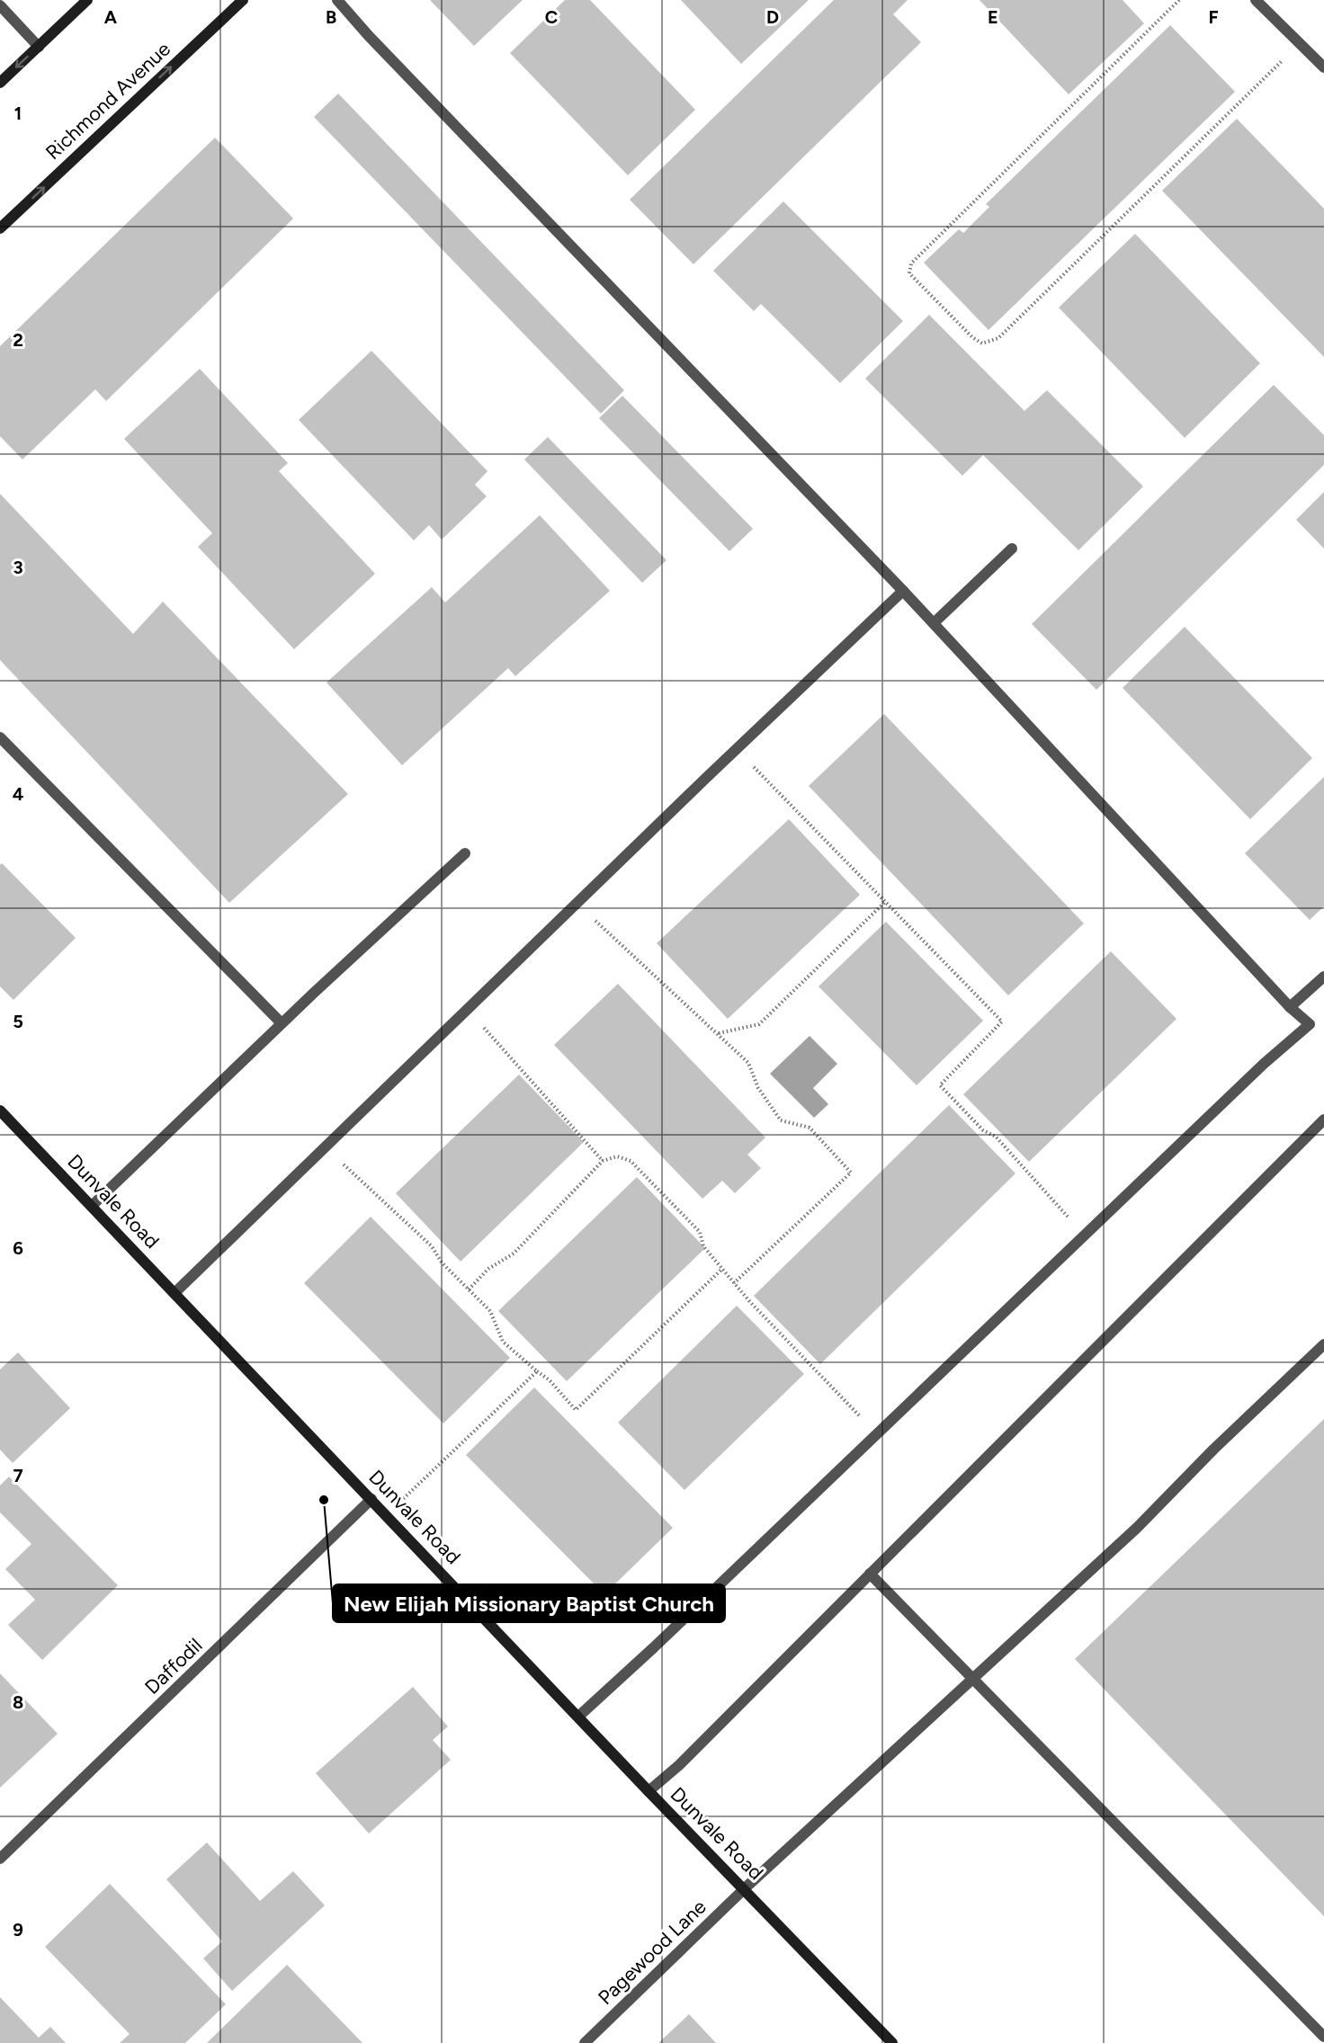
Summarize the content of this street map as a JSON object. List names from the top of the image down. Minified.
{"streets":{"street":["Richmond Avenue","Dunvale Road","Daffodil","Pagewood Lane"]},"crossings":[["Dunvale Road","Daffodil"],["Dunvale Road","Pagewood Lane"]],"one_way":["Richmond Avenue"],"places":["New Elijah Missionary Baptist Church"],"grid":{"columns":["A","B","C","D","E","F"],"rows":["1","2","3","4","5","6","7","8","9"]}}
